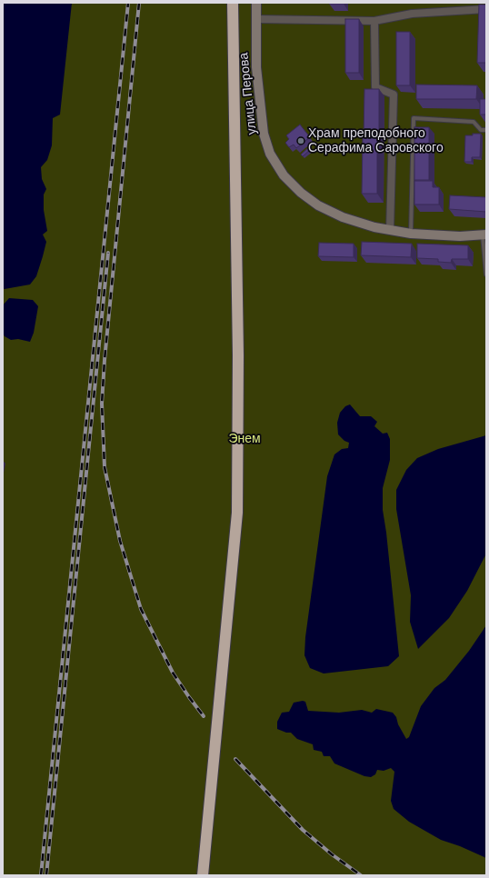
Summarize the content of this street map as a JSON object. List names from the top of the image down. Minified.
{"streets":{"street":["улица Перова"]},"parks":["Энем"],"places":["Храм преподобного Серафима Саровского"]}
